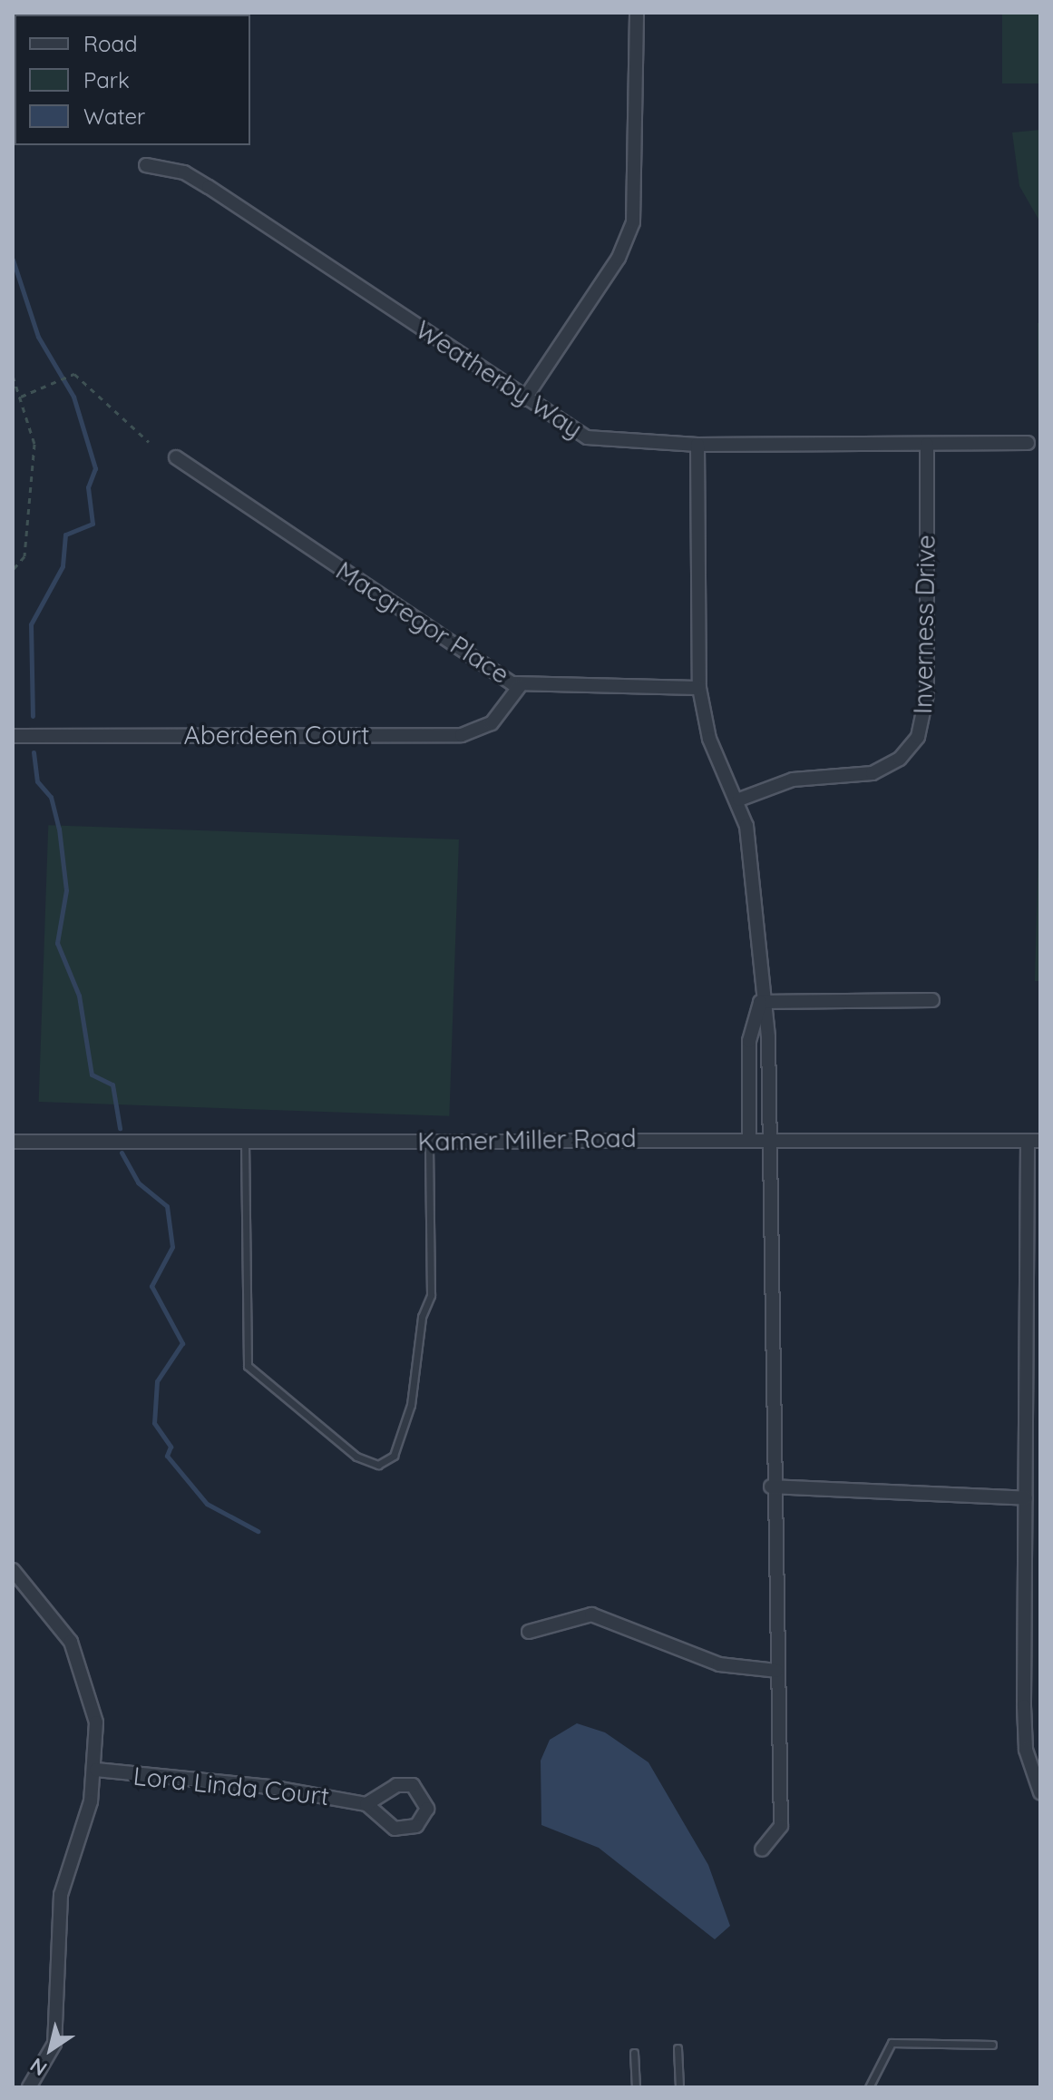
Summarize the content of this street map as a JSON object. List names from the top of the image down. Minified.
{"streets":{"street":["Weatherby Way","Macgregor Place","Inverness Drive","Aberdeen Court","Kamer Miller Road","Lora Linda Court"]},"crossings":[["Weatherby Way","Inverness Drive"],["Macgregor Place","Aberdeen Court"]],"legend":["Road","Park","Water"],"north":"bottom left"}
